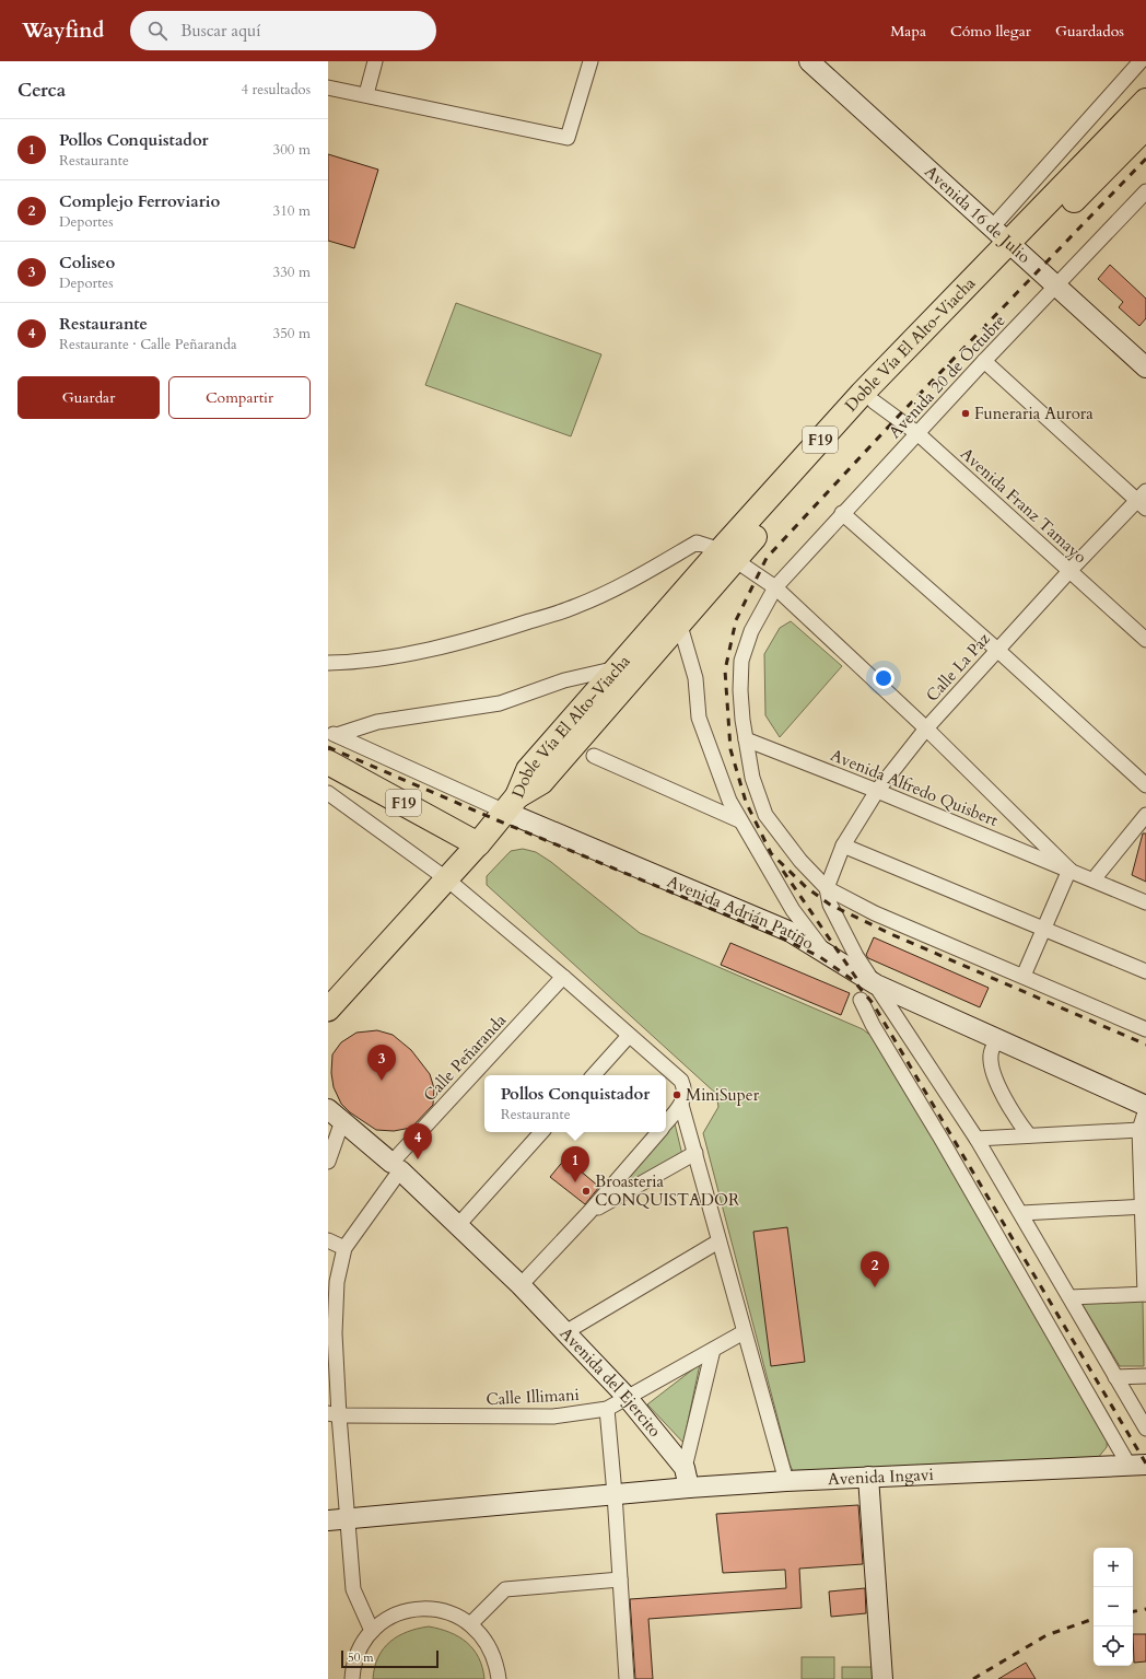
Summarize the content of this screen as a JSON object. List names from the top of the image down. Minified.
{"streets":{"highway":["Doble Vía El Alto-Viacha","F19"],"street":["Avenida 16 de Julio","Avenida 20 de Octubre","Avenida Franz Tamayo","Calle La Paz","Avenida Alfredo Quisbert","Avenida Adrián Patiño","Calle Peñaranda","Avenida del Ejercito","Calle Illimani","Avenida Ingavi"]},"crossings":[["Avenida 16 de Julio","Doble Vía El Alto-Viacha"],["Avenida 16 de Julio","Avenida 20 de Octubre"],["Doble Vía El Alto-Viacha","F19"],["Doble Vía El Alto-Viacha","Avenida Franz Tamayo"],["Doble Vía El Alto-Viacha","Avenida Adrián Patiño"],["Avenida 20 de Octubre","Avenida Franz Tamayo"],["Avenida 20 de Octubre","Calle La Paz"],["Avenida 20 de Octubre","Avenida Alfredo Quisbert"],["F19","Avenida Adrián Patiño"],["Avenida Franz Tamayo","Calle La Paz"],["Calle La Paz","Avenida Alfredo Quisbert"],["Calle Peñaranda","Avenida del Ejercito"],["Calle Peñaranda","Calle Illimani"],["Calle Peñaranda","Avenida Ingavi"],["Avenida del Ejercito","Calle Illimani"],["Avenida del Ejercito","Avenida Ingavi"]],"places":["Funeraria Aurora","MiniSuper","Broasteria CONQUISTADOR"],"scale_bar":"50 m","page":{"header":"Wayfind","search":"Buscar aquí","nav":["Mapa","Cómo llegar","Guardados"],"heading":["Cerca","4 resultados"],"list":[{"mark":"1","name":"Pollos Conquistador","note":"Restaurante","value":"300 m"},{"mark":"2","name":"Complejo Ferroviario","note":"Deportes","value":"310 m"},{"mark":"3","name":"Coliseo","note":"Deportes","value":"330 m"},{"mark":"4","name":"Restaurante","note":"Restaurante · Calle Peñaranda","value":"350 m"}],"buttons":["Guardar","Compartir"],"pins":["3","4","1","2"],"popup":["Pollos Conquistador","Restaurante"],"map_buttons":["+","−"],"scale":"50 m"}}
